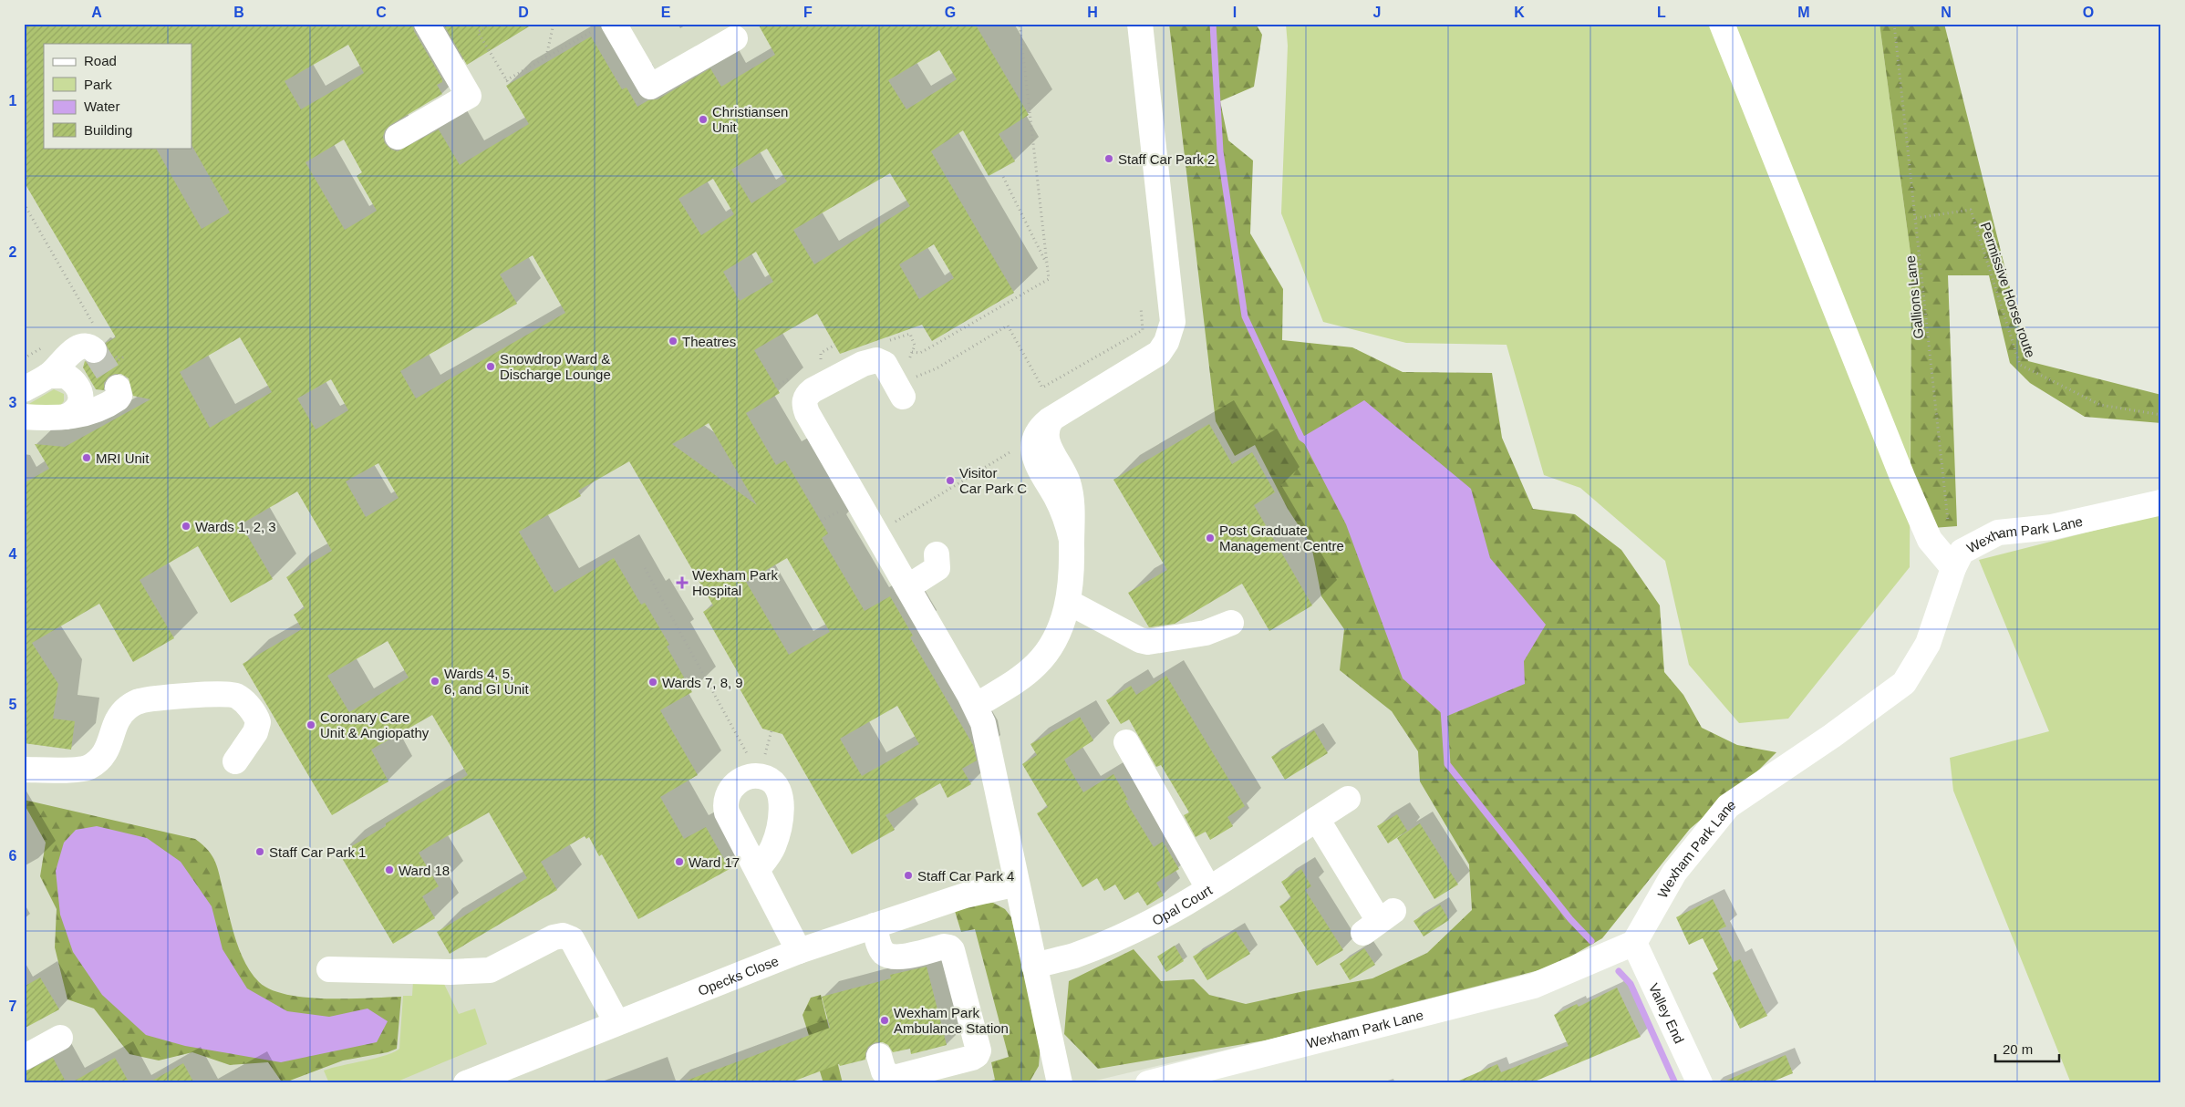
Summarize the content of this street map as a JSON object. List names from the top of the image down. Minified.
{"streets":{"street":["Wexham Park Lane","Opal Court","Opecks Close","Valley End"],"path":["Permissive Horse route","Gallions Lane"]},"crossings":[["Permissive Horse route","Gallions Lane"],["Wexham Park Lane","Valley End"]],"places":{"other":["Christiansen Unit","Staff Car Park 2","Theatres","Snowdrop Ward & Discharge Lounge","MRI Unit","Visitor Car Park C","Wards 1, 2, 3","Post Graduate Management Centre","Wards 4, 5, 6, and GI Unit","Wards 7, 8, 9","Coronary Care Unit & Angiopathy","Staff Car Park 1","Ward 17","Ward 18","Staff Car Park 4","Wexham Park Ambulance Station"],"health":["Wexham Park Hospital"]},"legend":["Road","Park","Water","Building"],"scale_bar":"20 m","grid":{"columns":["A","B","C","D","E","F","G","H","I","J","K","L","M","N","O"],"rows":["1","2","3","4","5","6","7"]}}
